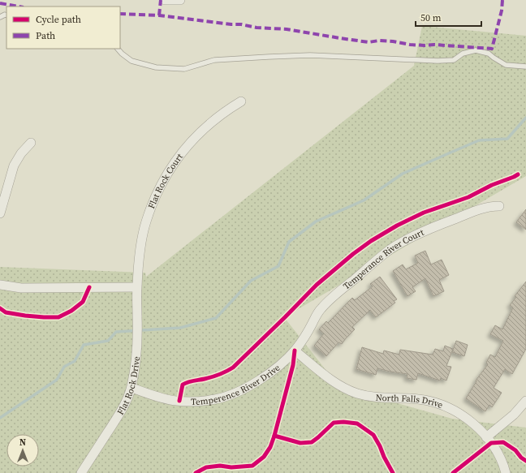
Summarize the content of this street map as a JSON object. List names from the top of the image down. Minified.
{"streets":{"street":["Flat Rock Court","Temperance River Court","Temperence River Drive","Flat Rock Drive","North Falls Drive"]},"crossings":[["Flat Rock Court","Flat Rock Drive"],["Temperance River Court","Temperence River Drive"],["Temperance River Court","North Falls Drive"],["Temperence River Drive","Flat Rock Drive"],["Temperence River Drive","North Falls Drive"]],"legend":["Cycle path","Path"],"scale_bar":"50 m","north":"top"}
